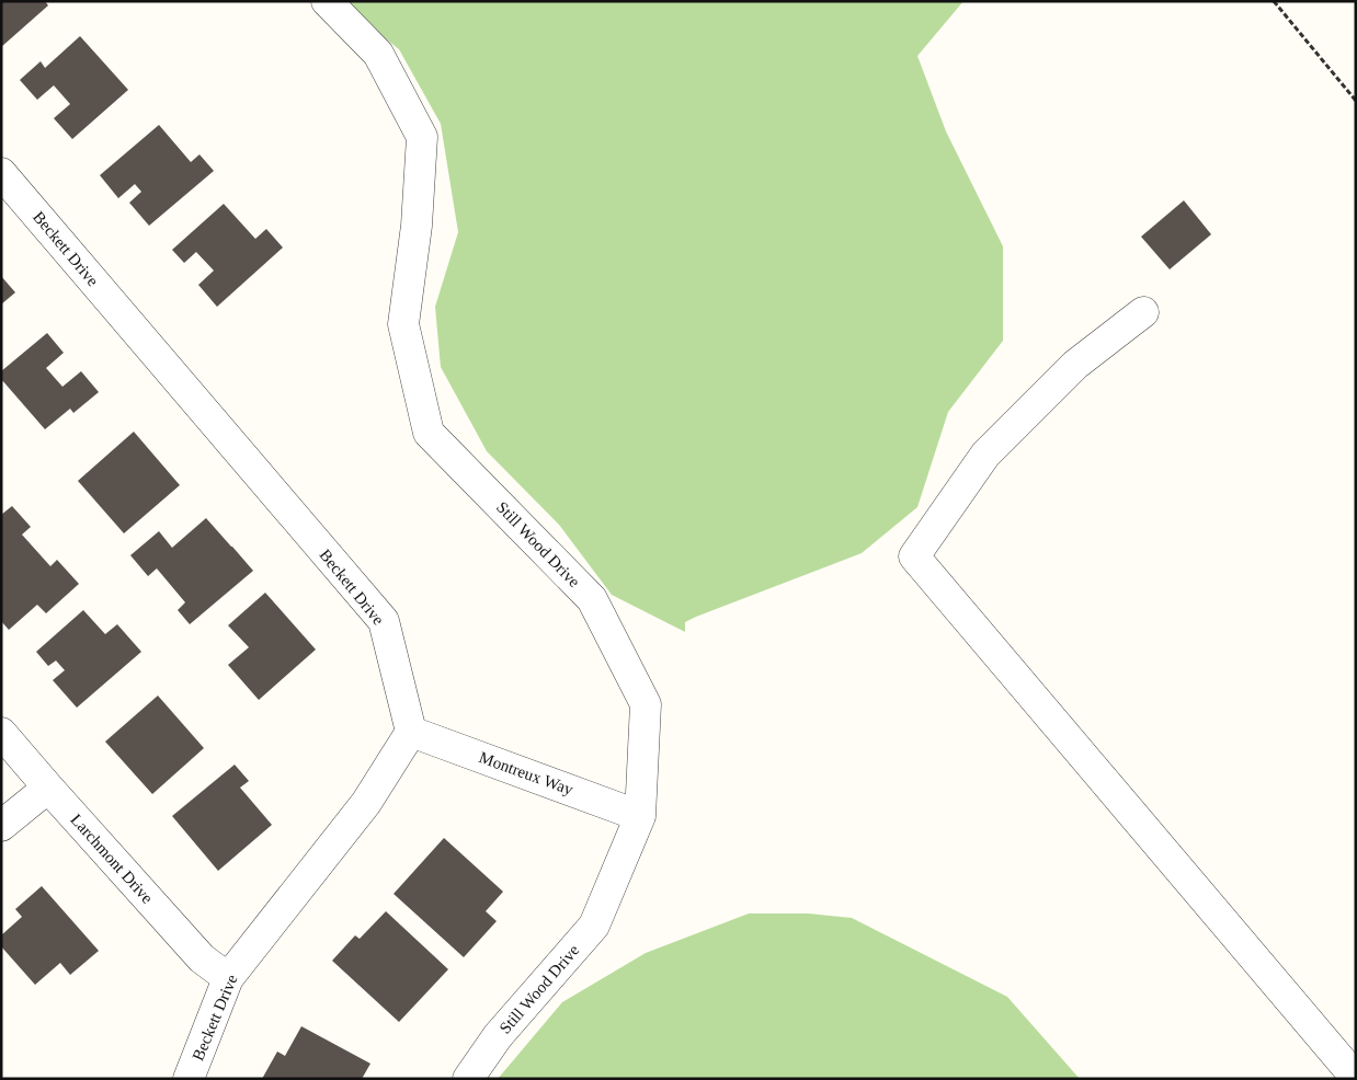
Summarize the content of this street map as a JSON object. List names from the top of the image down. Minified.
{"streets":{"street":["Beckett Drive","Still Wood Drive","Montreux Way","Larchmont Drive"]},"crossings":[["Beckett Drive","Montreux Way"],["Beckett Drive","Larchmont Drive"],["Still Wood Drive","Montreux Way"]]}
